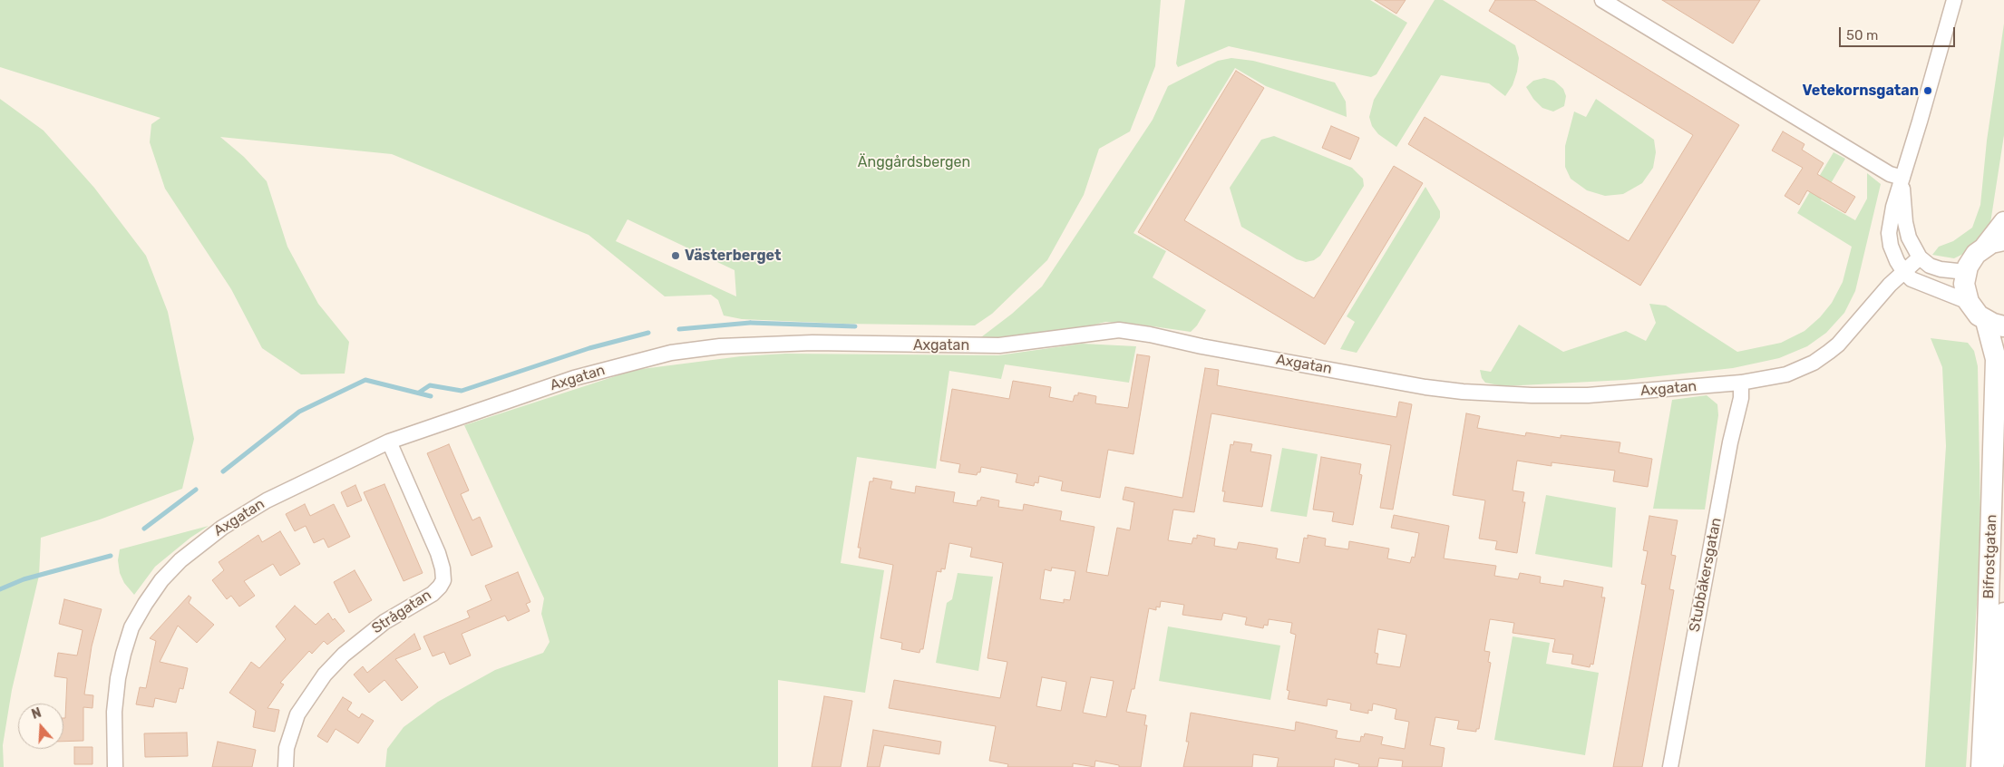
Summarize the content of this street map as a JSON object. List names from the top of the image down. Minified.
{"streets":{"main road":["Bifrostgatan"],"street":["Axgatan","Stubbåkersgatan","Strågatan"]},"crossings":[["Axgatan","Stubbåkersgatan"],["Axgatan","Strågatan"]],"parks":["Änggårdsbergen"],"places":["Vetekornsgatan","Västerberget"],"scale_bar":"50 m","north":"top"}
